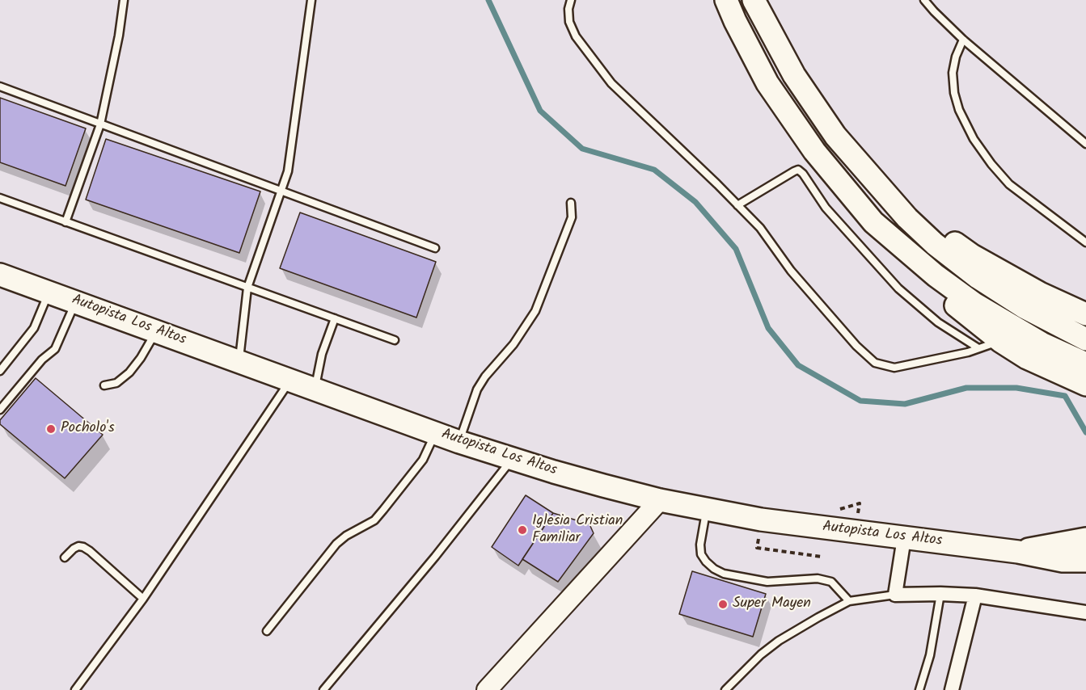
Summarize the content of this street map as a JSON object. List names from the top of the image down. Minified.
{"streets":{"main road":["Autopista Los Altos"]},"places":["Pocholo's","Iglesia Cristian Familiar","Super Mayen"]}
